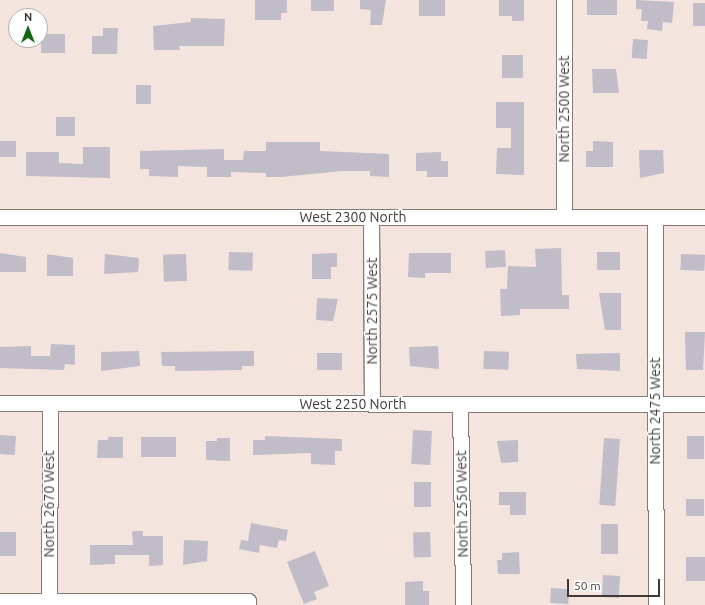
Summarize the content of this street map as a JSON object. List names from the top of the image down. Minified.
{"streets":{"street":["North 2500 West","West 2300 North","North 2575 West","West 2250 North","North 2475 West","North 2670 West","North 2550 West"]},"crossings":[["North 2500 West","West 2300 North"],["West 2300 North","North 2575 West"],["West 2300 North","North 2475 West"],["North 2575 West","West 2250 North"],["West 2250 North","North 2475 West"],["West 2250 North","North 2670 West"],["West 2250 North","North 2550 West"]],"scale_bar":"50 m","north":"top"}
